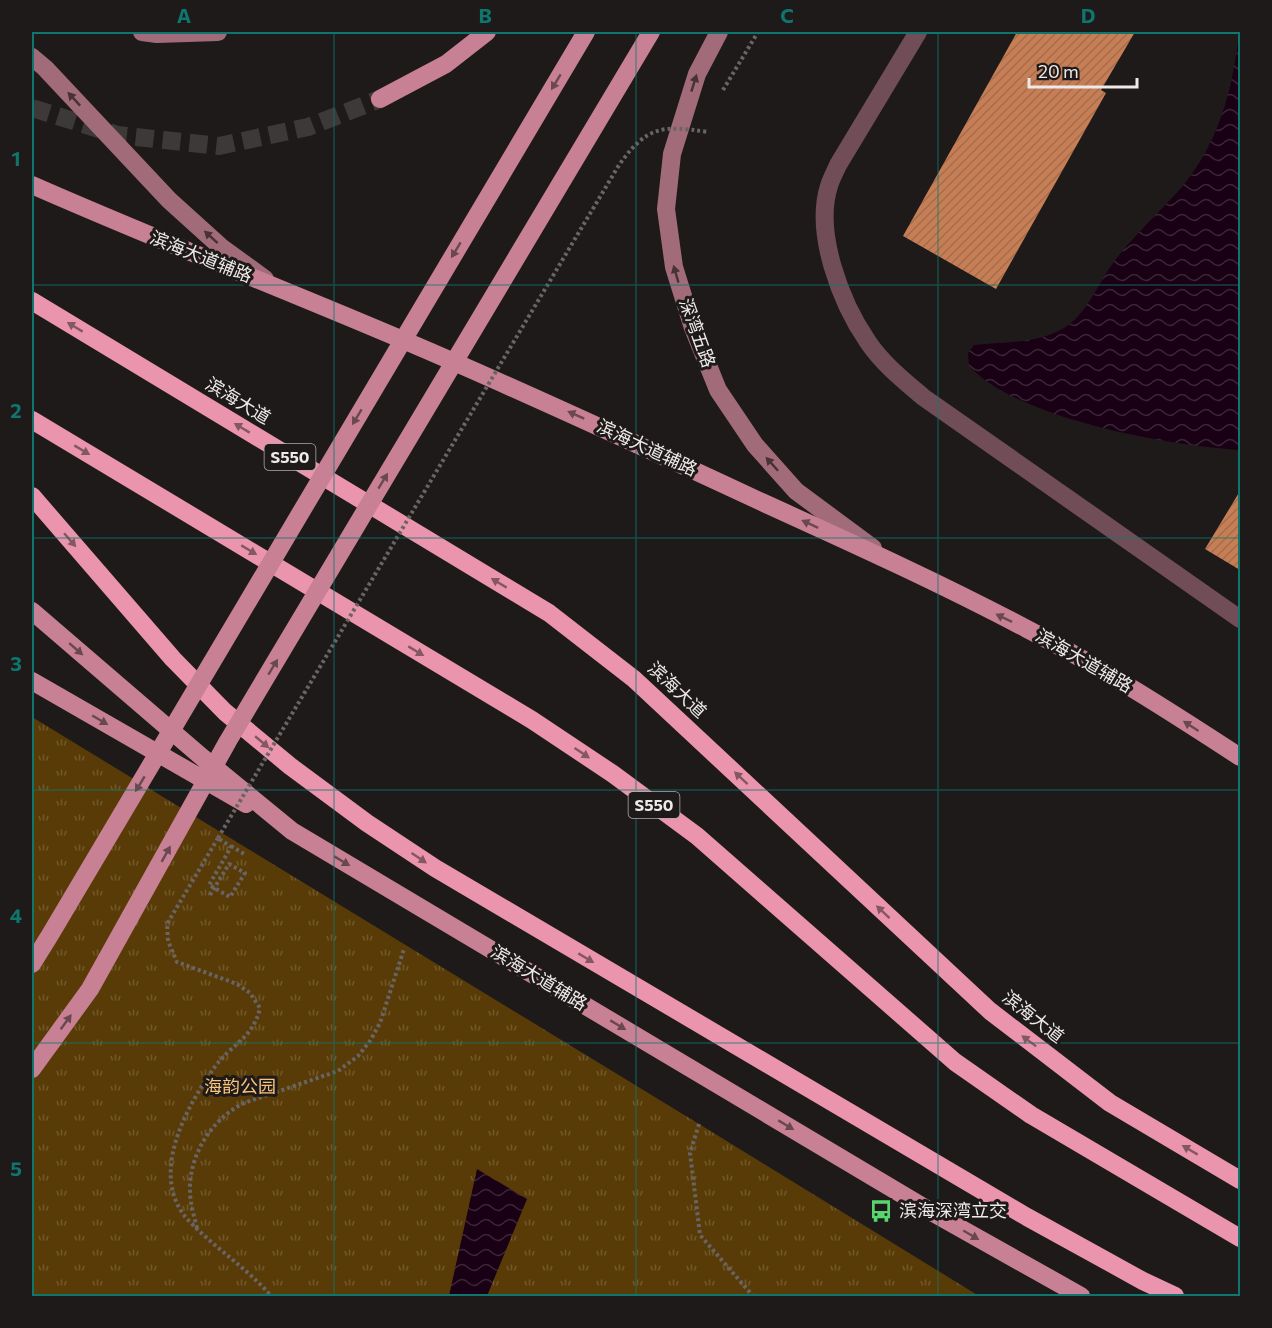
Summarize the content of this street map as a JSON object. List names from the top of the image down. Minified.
{"streets":{"highway":["滨海大道","S550"],"main road":["滨海大道辅路"],"street":["深湾五路"]},"crossings":[["滨海大道辅路","深湾五路"]],"one_way":["深湾五路"],"parks":["海韵公园"],"places":{"bus stop":["滨海深湾立交"]},"scale_bar":"20 m","grid":{"columns":["A","B","C","D"],"rows":["1","2","3","4","5"]}}
